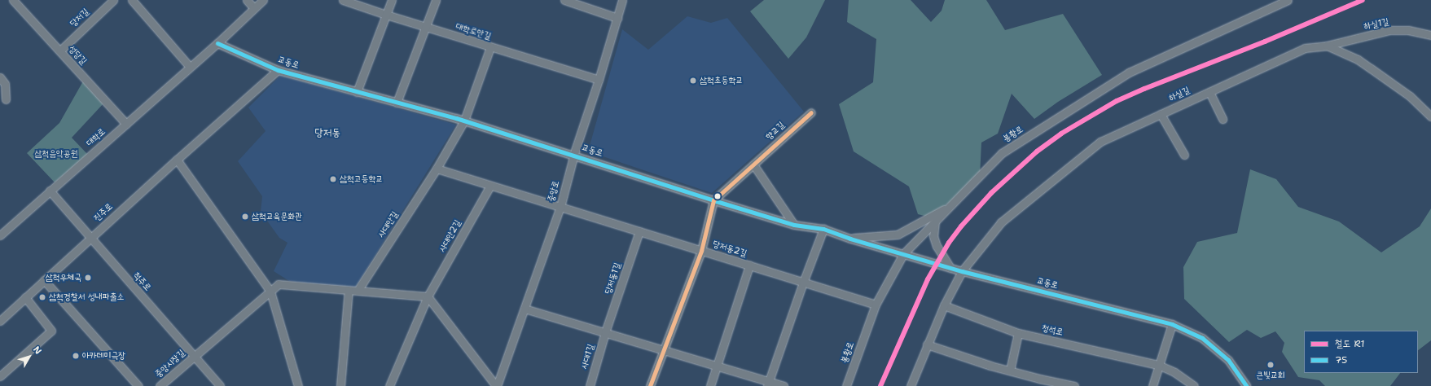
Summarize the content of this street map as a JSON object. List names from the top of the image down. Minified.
{"streets":{"street":["당저길","하실1길","대학로안길","성당길","교동로","하실길","향교길","봉황로","대학로","중앙로","진주로","사대안길","사대안2길","당저동2길","당저동1길","척주로","청석로","사대1길","중앙시장길"]},"crossings":[["당저길","성당길"],["하실1길","하실길"],["대학로안길","중앙로"],["성당길","대학로"],["교동로","하실길"],["교동로","향교길"],["교동로","봉황로"],["교동로","대학로"],["교동로","중앙로"],["교동로","진주로"],["봉황로","당저동2길"],["대학로","척주로"],["중앙로","당저동2길"],["진주로","척주로"],["당저동2길","당저동1길"],["당저동1길","사대1길"],["척주로","중앙시장길"]],"districts":["당저동"],"parks":["삼척음악공원"],"places":["삼척초등학교","삼척고등학교","삼척교육문화관","삼척우체국","삼척경찰서 성내파출소","아카데미극장","큰빛교회"],"lines":["rail line R1","transit line 75"],"legend":["철도 R1","75"],"north":"top right"}
